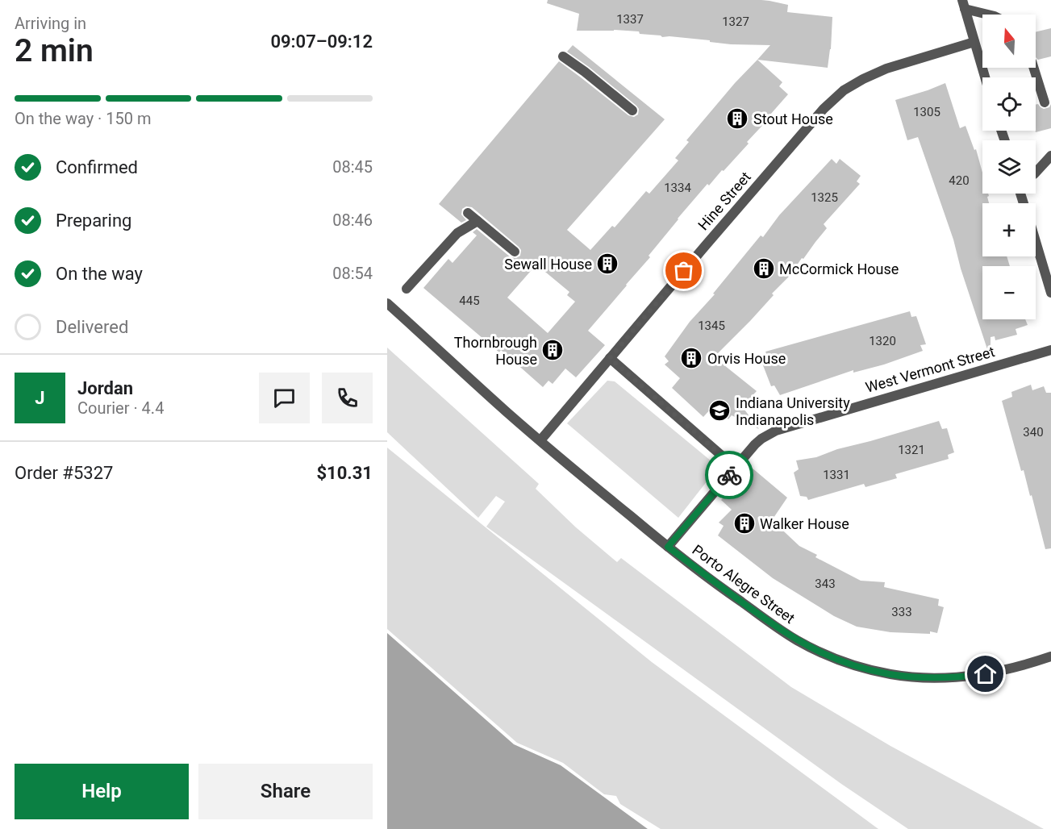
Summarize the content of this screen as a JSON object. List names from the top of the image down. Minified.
{"streets":{"street":["Hine Street","West Vermont Street","Porto Alegre Street"]},"crossings":[["Hine Street","Porto Alegre Street"],["West Vermont Street","Porto Alegre Street"]],"places":{"building":["Stout House","Sewall House","McCormick House","Thornbrough House","Orvis House","Walker House"],"school or university":["Indiana University Indianapolis"]},"house_numbers":["1337","1327","1305","420","1334","1325","445","1345","1320","340","1321","1331","343","333"],"north":"top","page":{"heading":["2 min","Arriving in","09:07–09:12"],"panel":["Jordan","Courier · 4.4","Order #5327","$10.31"],"map_buttons":["+","−"],"bar":"On the way · 150 m","list":[["Confirmed","08:45"],["Preparing","08:46"],["On the way","08:54"],"Delivered"],"round":"J","buttons":["Help","Share"]}}
